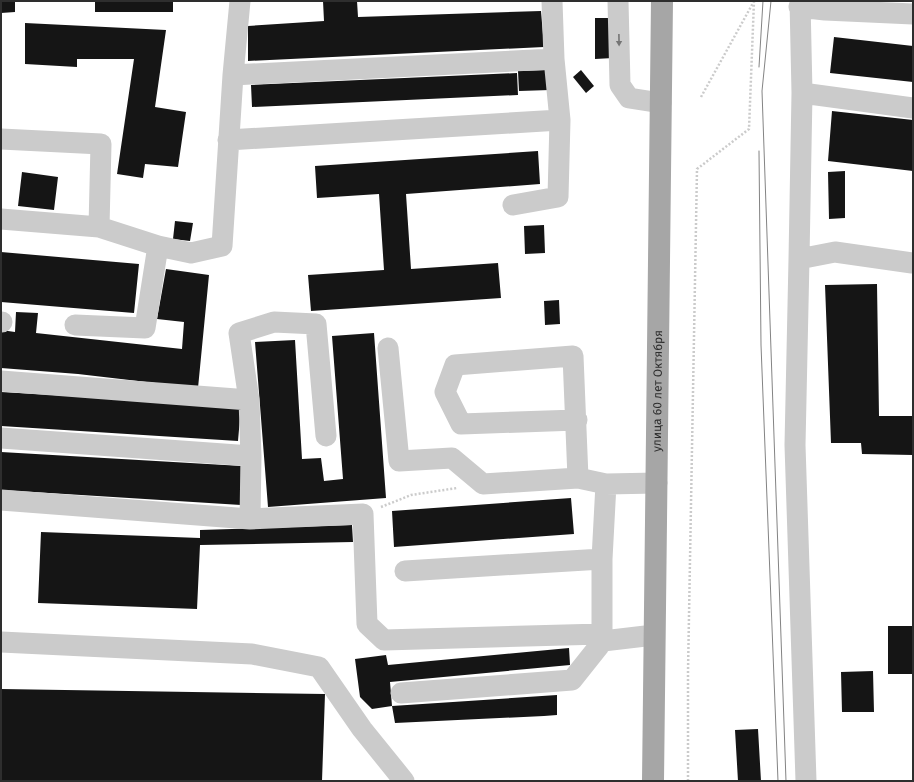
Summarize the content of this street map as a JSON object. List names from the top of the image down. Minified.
{"streets":{"main road":["улица 60 лет Октября"]}}
